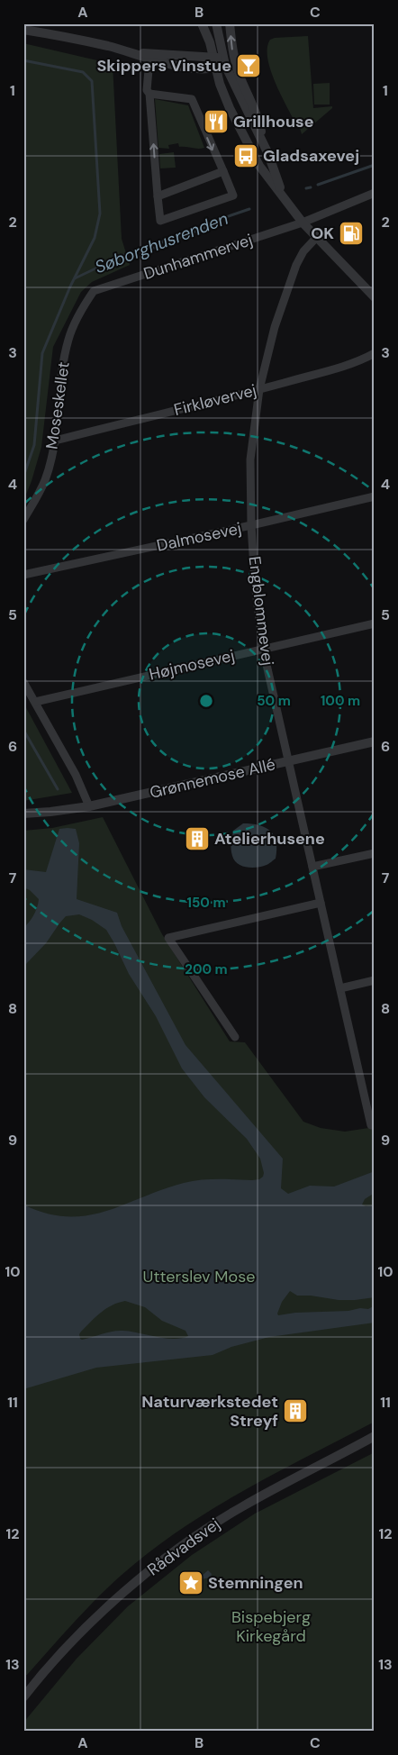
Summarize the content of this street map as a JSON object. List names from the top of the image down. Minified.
{"streets":{"street":["Dunhammervej","Firkløvervej","Moseskellet","Dalmosevej","Engblommevej","Højmosevej","Grønnemose Allé","Rådvadsvej"]},"crossings":[["Dunhammervej","Moseskellet"],["Firkløvervej","Moseskellet"],["Firkløvervej","Engblommevej"],["Dalmosevej","Engblommevej"],["Engblommevej","Højmosevej"],["Engblommevej","Grønnemose Allé"]],"water":["Søborghusrenden"],"parks":["Utterslev Mose","Bispebjerg Kirkegård"],"places":{"bar":["Skippers Vinstue"],"restaurant":["Grillhouse"],"bus stop":["Gladsaxevej"],"fuel station":["OK"],"building":["Atelierhusene","Naturværkstedet Streyf"],"place":["Stemningen"]},"grid":{"columns":["A","B","C"],"rows":["1","2","3","4","5","6","7","8","9","10","11","12","13"]},"rings":["50 m","100 m","150 m","200 m"]}
